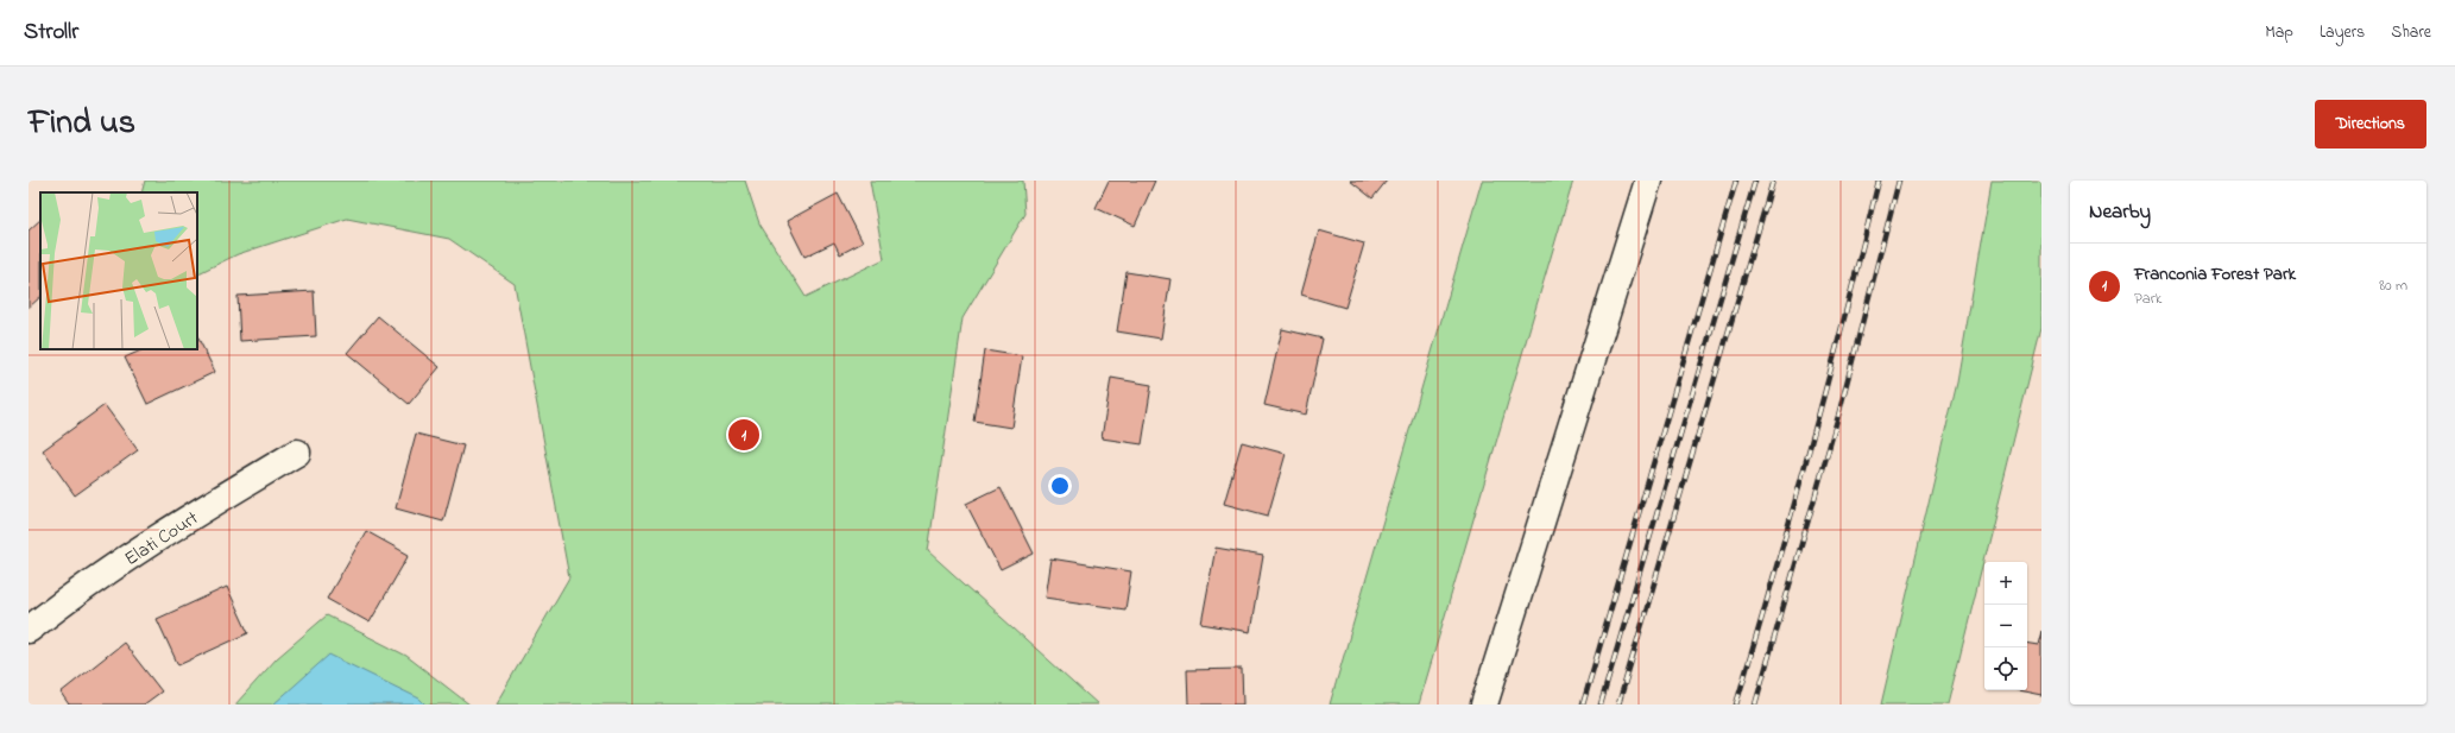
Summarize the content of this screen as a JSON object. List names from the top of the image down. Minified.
{"streets":{"street":["Elati Court"]},"page":{"header":"Strollr","nav":["Map","Layers","Share"],"title":"Find us","buttons":"Directions","heading":"Nearby","list":[{"mark":"1","name":"Franconia Forest Park","note":"Park","value":"80 m"}],"pins":"1","map_buttons":["+","−"]}}
